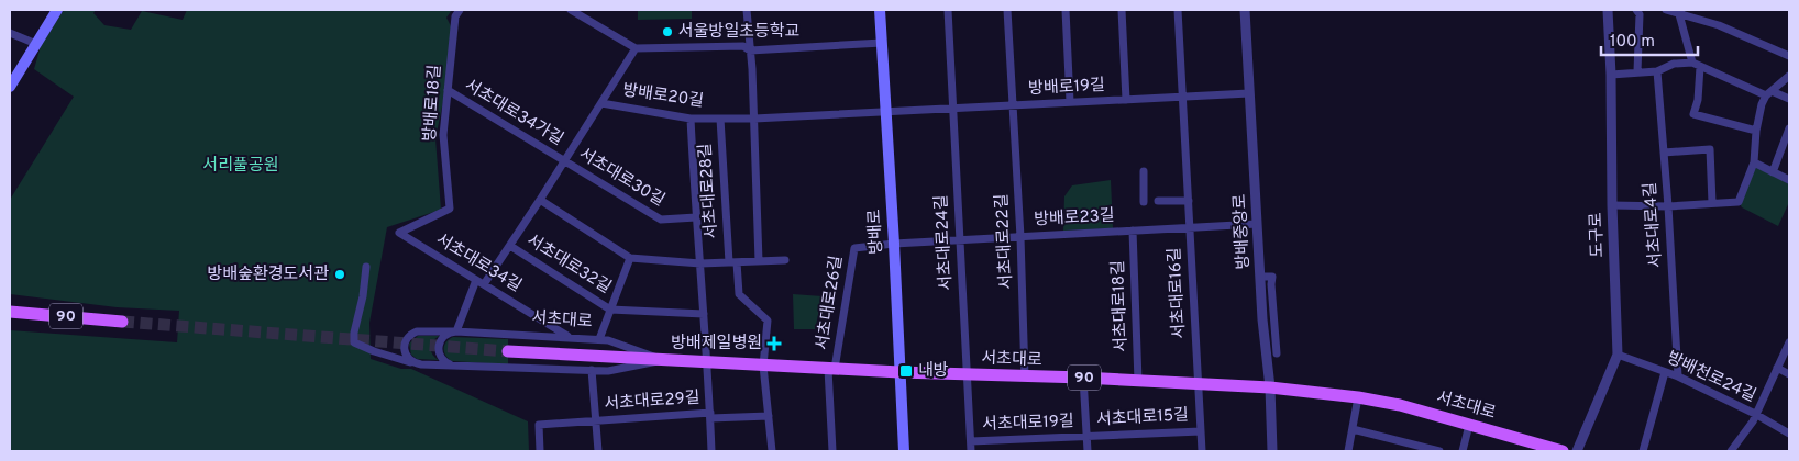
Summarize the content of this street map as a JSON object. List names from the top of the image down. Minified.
{"streets":{"main road":["방배로","90","서초대로"],"street":["방배로19길","방배로20길","방배로18길","서초대로34가길","서초대로30길","서초대로28길","방배로23길","서초대로4길","방배중앙로","도구로","서초대로22길","서초대로24길","서초대로34길","서초대로32길","서초대로16길","서초대로26길","서초대로18길","방배천로24길","서초대로29길","서초대로15길","서초대로19길"]},"crossings":[["방배로19길","방배로20길"],["방배로19길","방배로"],["방배로19길","방배중앙로"],["방배로19길","서초대로22길"],["방배로19길","서초대로24길"],["방배로19길","서초대로16길"],["방배로20길","서초대로34가길"],["방배로20길","서초대로28길"],["방배로20길","방배로"],["방배로18길","서초대로34가길"],["방배로18길","서초대로34길"],["서초대로34가길","서초대로30길"],["서초대로34가길","서초대로34길"],["서초대로34가길","서초대로32길"],["서초대로28길","서초대로"],["방배로23길","방배로"],["방배로23길","방배중앙로"],["방배로23길","서초대로22길"],["방배로23길","서초대로24길"],["방배로23길","서초대로16길"],["방배로23길","서초대로26길"],["방배로23길","서초대로18길"],["서초대로4길","방배천로24길"],["방배로","서초대로26길"],["방배로","서초대로"],["방배중앙로","서초대로"],["도구로","방배천로24길"],["서초대로22길","서초대로"],["서초대로24길","서초대로"],["서초대로24길","서초대로19길"],["서초대로34길","서초대로"],["서초대로32길","서초대로"],["서초대로16길","서초대로"],["서초대로16길","서초대로15길"],["서초대로26길","서초대로"],["서초대로18길","서초대로"],["서초대로","서초대로29길"],["서초대로","서초대로15길"],["서초대로","서초대로19길"],["서초대로15길","서초대로19길"]],"parks":["서리풀공원"],"places":{"other":["서울방일초등학교","방배숲환경도서관"],"health":["방배제일병원"],"transit":["내방"]},"scale_bar":"100 m"}
